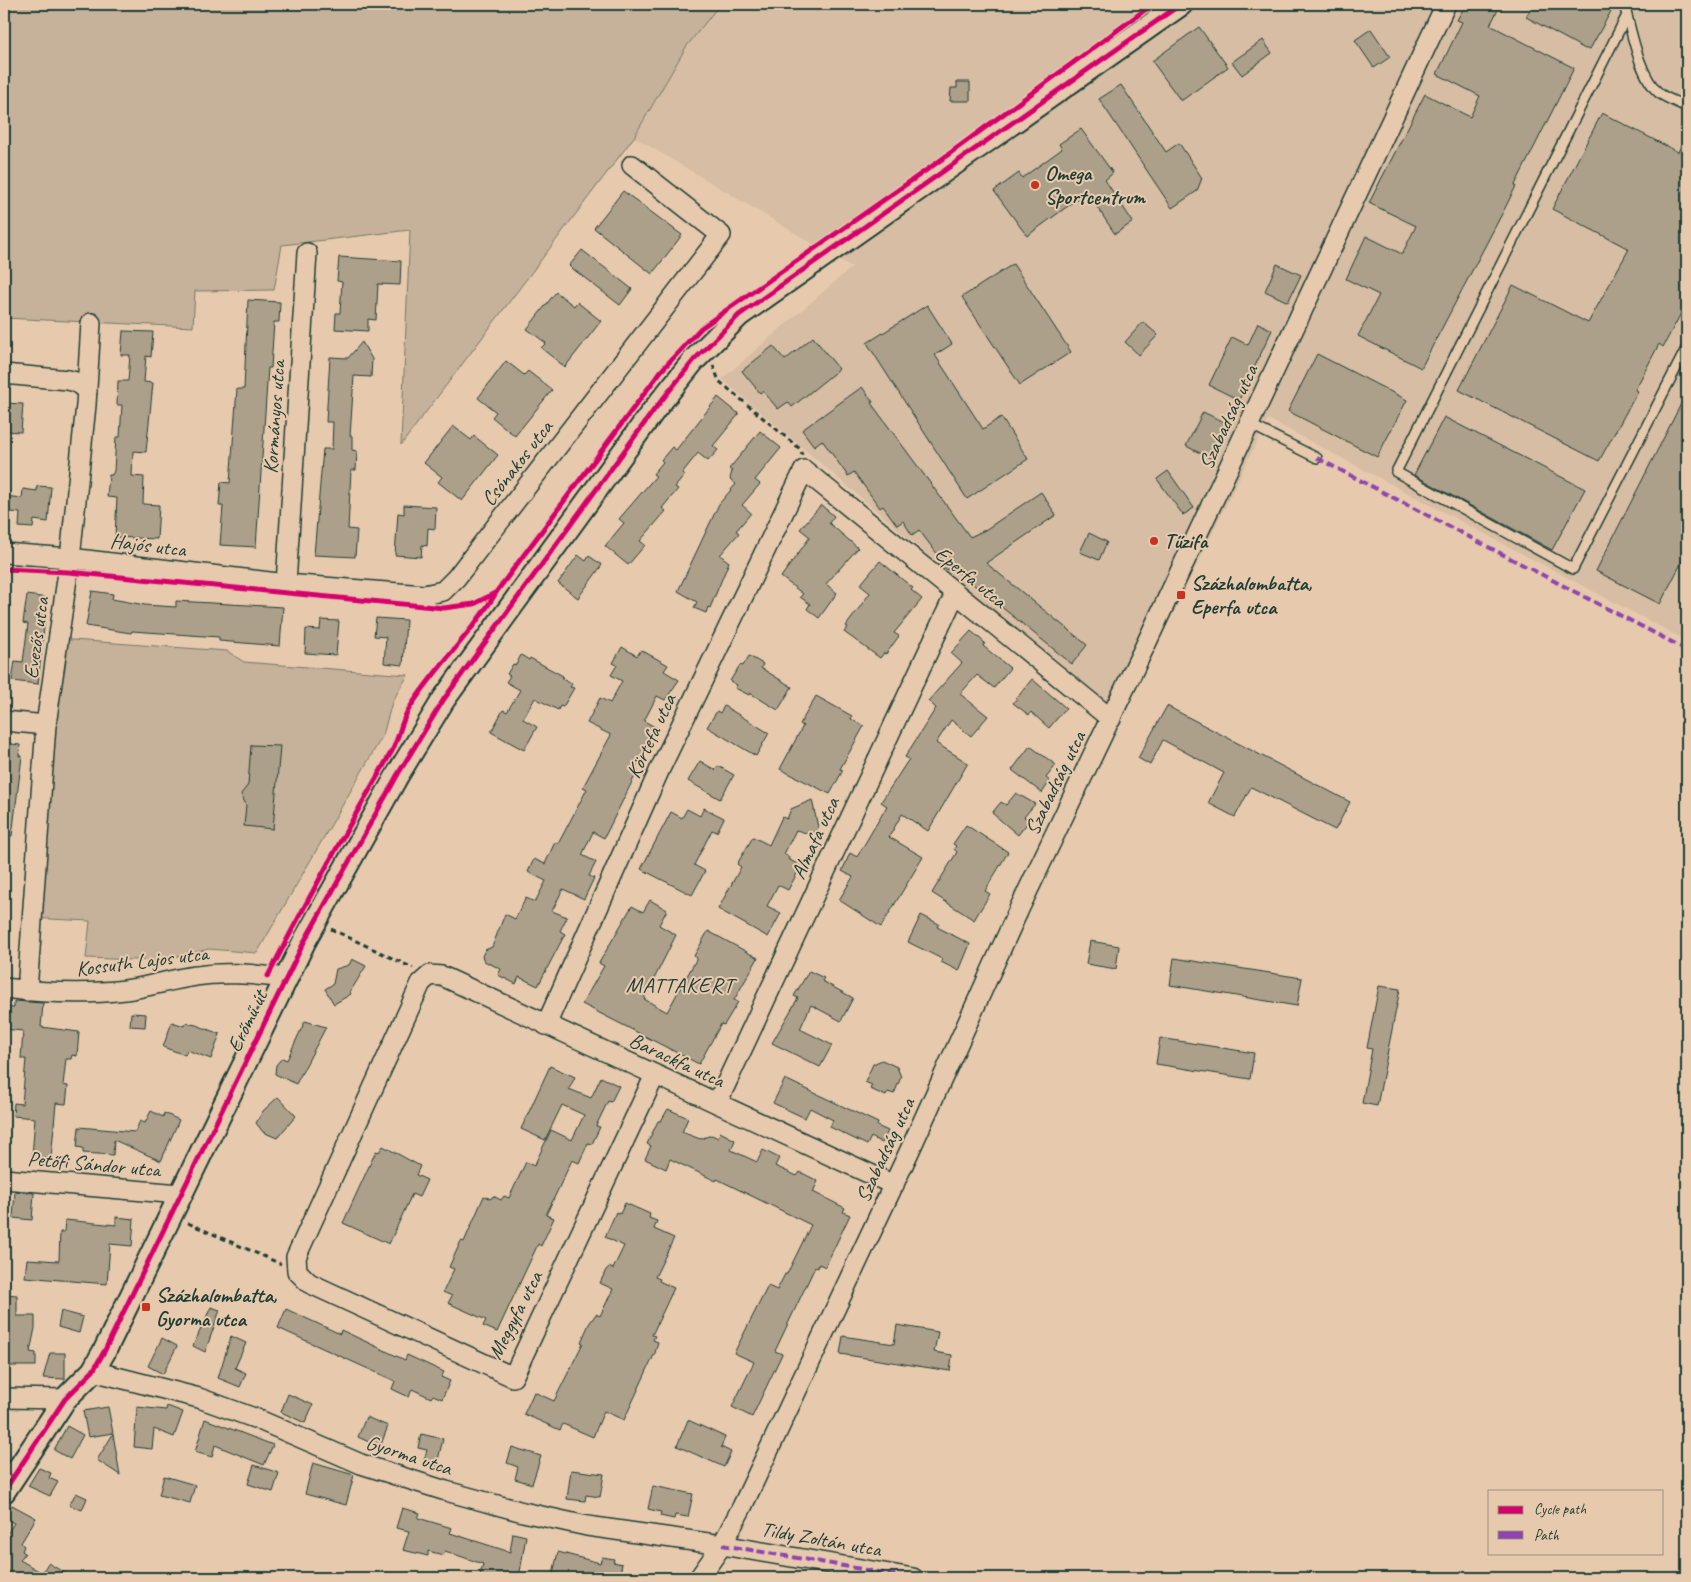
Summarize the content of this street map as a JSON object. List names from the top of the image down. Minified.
{"streets":{"street":["Kormányos utca","Szabadság utca","Csónakos utca","Hajós utca","Eperfa utca","Evezős utca","Körtefa utca","Almafa utca","Kossuth Lajos utca","Erőmű út","Barackfa utca","Petőfi Sándor utca","Meggyfa utca","Gyorma utca","Tildy Zoltán utca"]},"crossings":[["Kormányos utca","Csónakos utca"],["Kormányos utca","Hajós utca"],["Szabadság utca","Eperfa utca"],["Szabadság utca","Barackfa utca"],["Szabadság utca","Gyorma utca"],["Szabadság utca","Tildy Zoltán utca"],["Csónakos utca","Hajós utca"],["Hajós utca","Evezős utca"],["Eperfa utca","Körtefa utca"],["Eperfa utca","Almafa utca"],["Evezős utca","Kossuth Lajos utca"],["Körtefa utca","Barackfa utca"],["Almafa utca","Barackfa utca"],["Kossuth Lajos utca","Erőmű út"],["Erőmű út","Petőfi Sándor utca"],["Erőmű út","Gyorma utca"],["Barackfa utca","Meggyfa utca"],["Gyorma utca","Tildy Zoltán utca"]],"districts":["MATTAKERT"],"places":{"other":["Omega Sportcentrum","Tűzifa"],"transit":["Százhalombatta, Eperfa utca","Százhalombatta, Gyorma utca"]},"legend":["Cycle path","Path"]}
